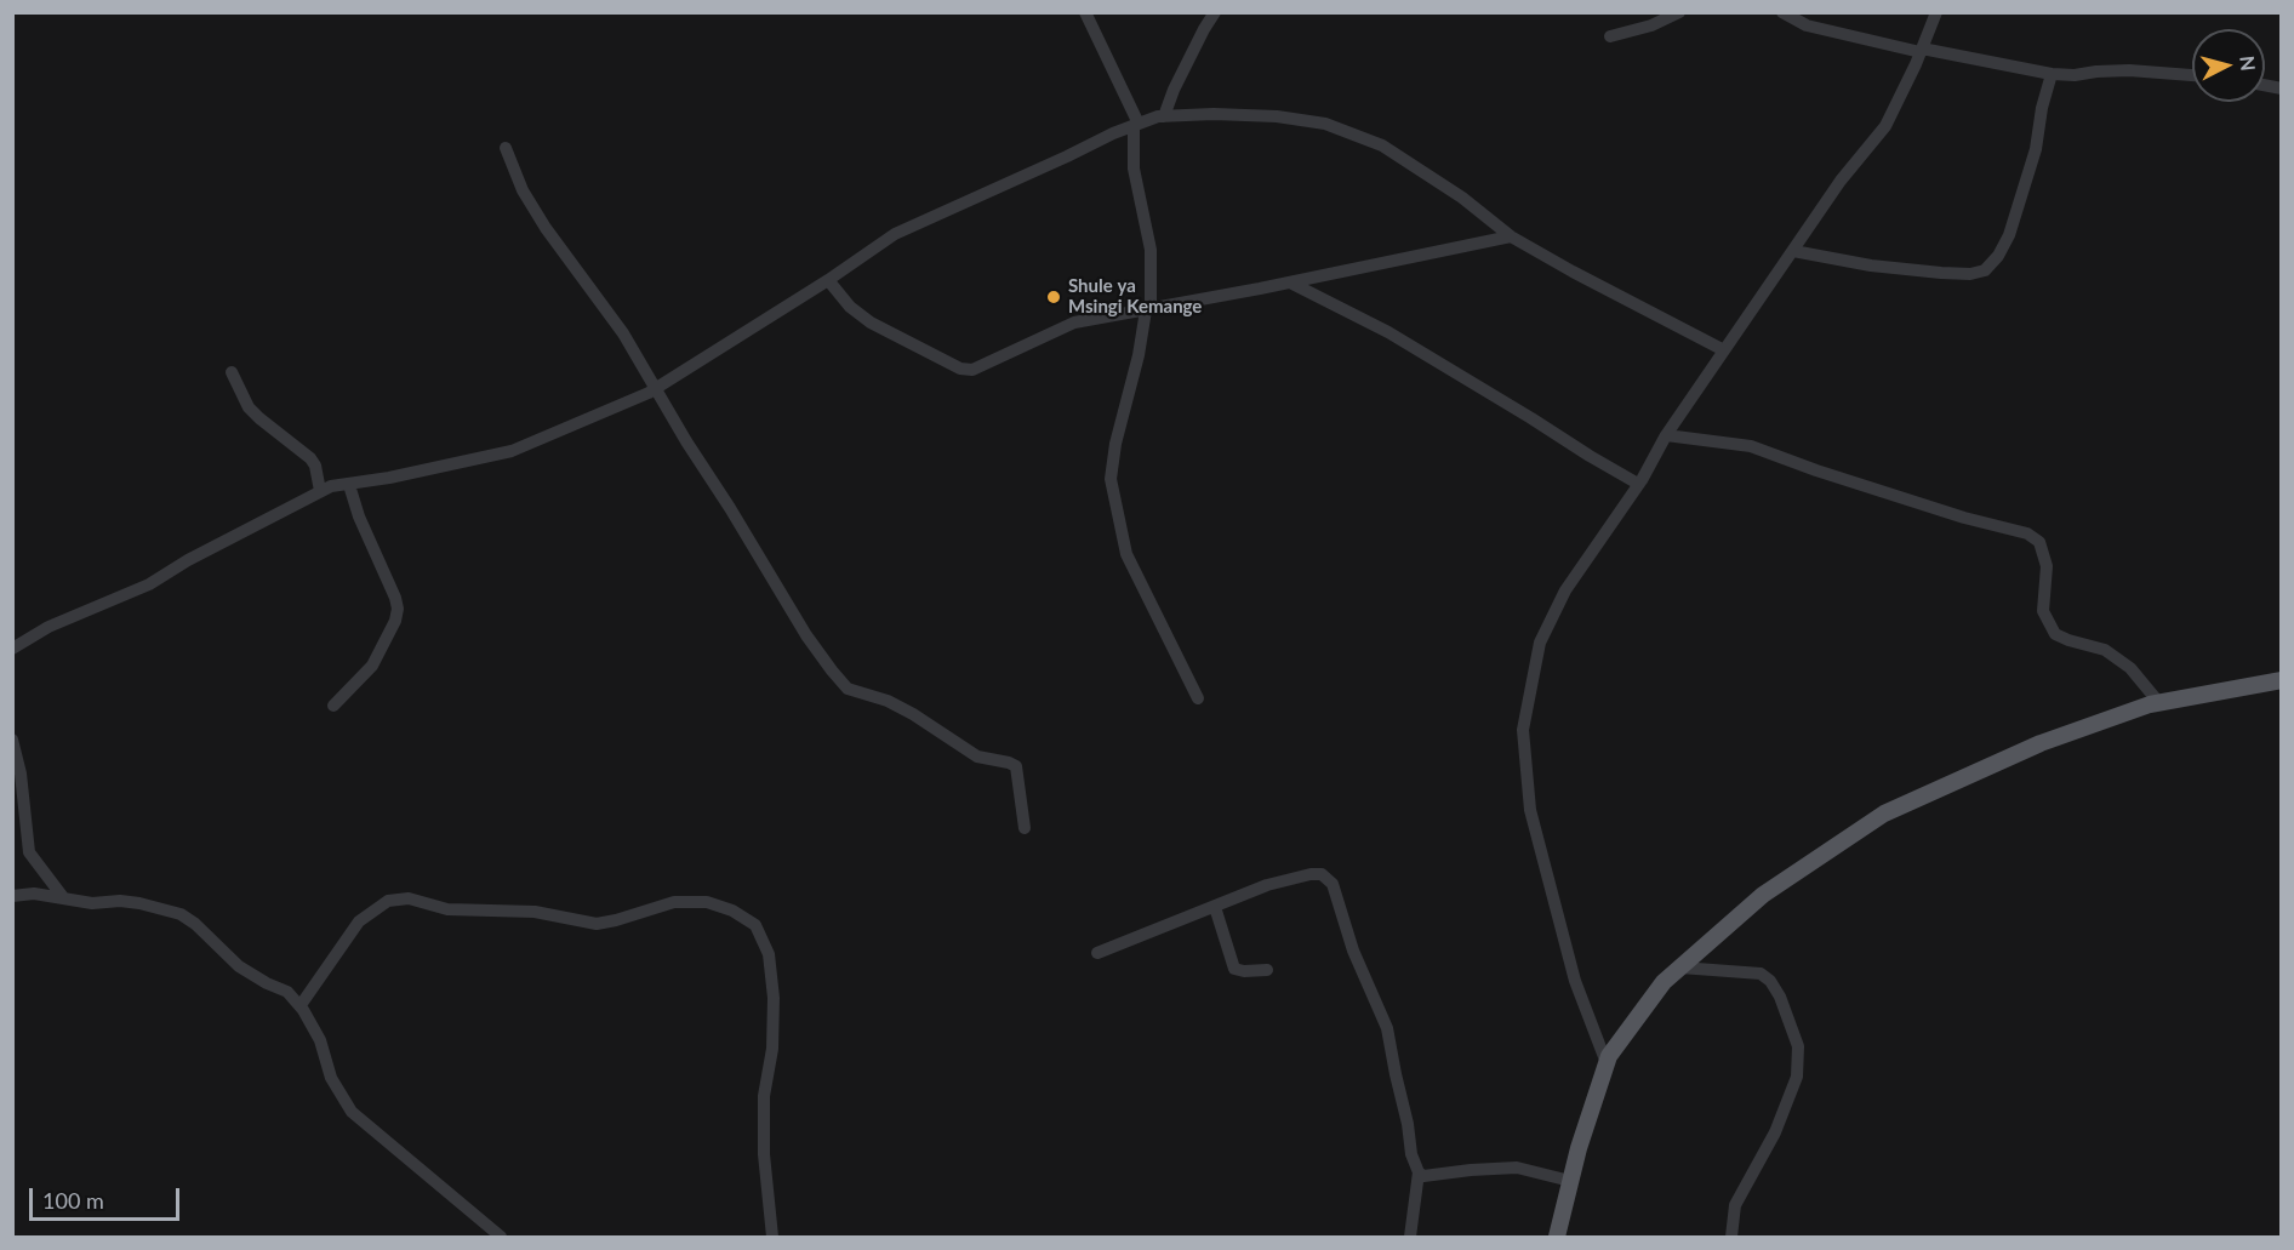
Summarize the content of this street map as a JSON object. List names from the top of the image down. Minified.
{"places":["Shule ya Msingi Kemange"],"scale_bar":"100 m","north":"right"}
